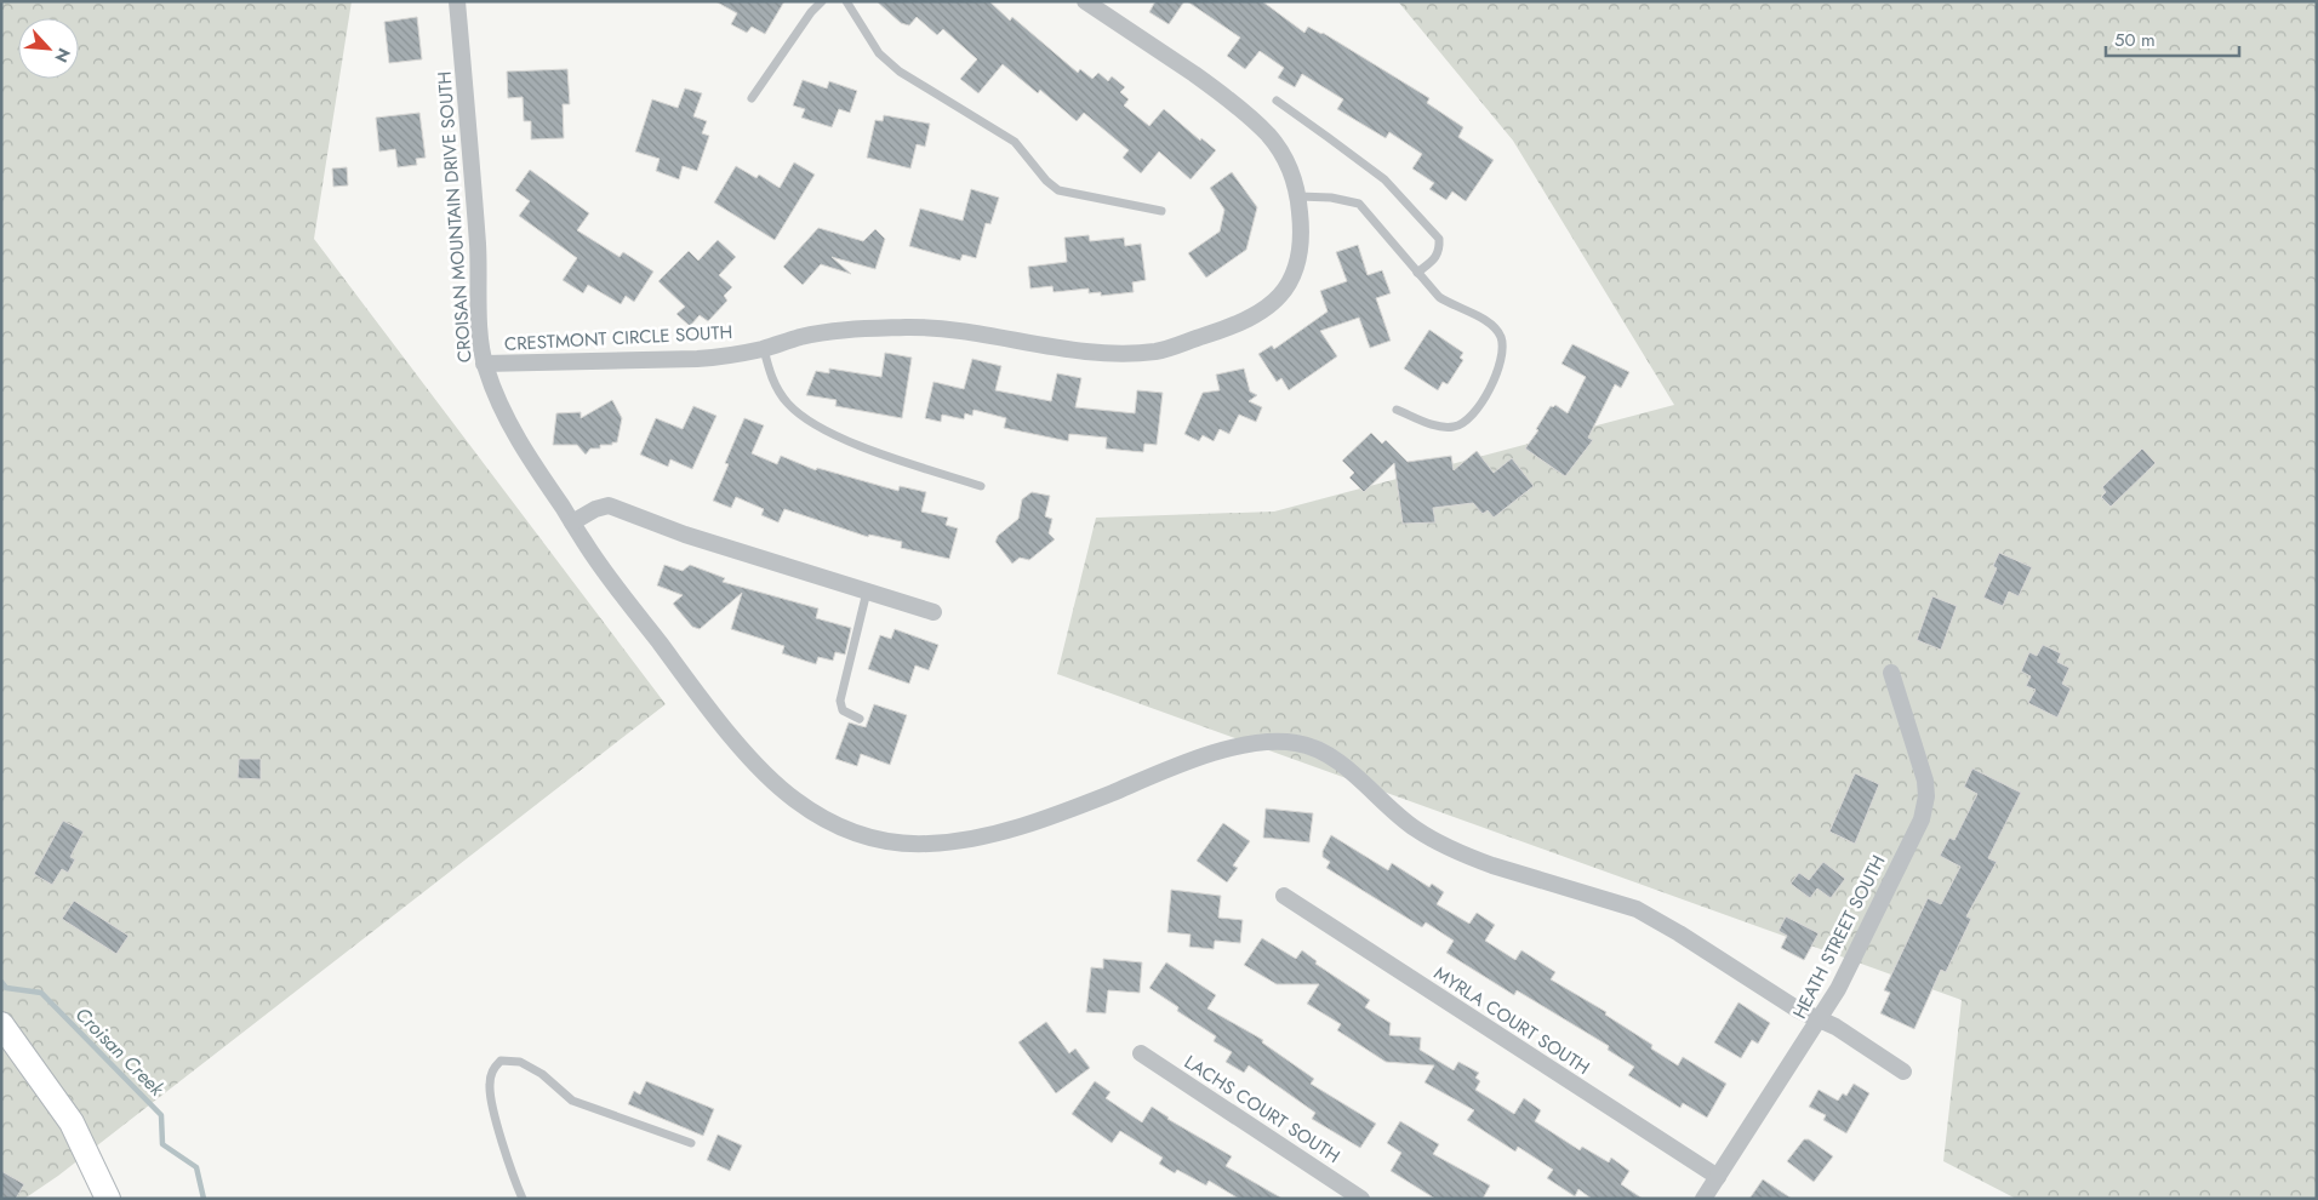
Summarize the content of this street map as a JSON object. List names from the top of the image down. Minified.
{"streets":{"street":["CROISAN MOUNTAIN DRIVE SOUTH","CRESTMONT CIRCLE SOUTH","HEATH STREET SOUTH","MYRLA COURT SOUTH","LACHS COURT SOUTH"]},"crossings":[["CROISAN MOUNTAIN DRIVE SOUTH","CRESTMONT CIRCLE SOUTH"],["CROISAN MOUNTAIN DRIVE SOUTH","HEATH STREET SOUTH"],["HEATH STREET SOUTH","MYRLA COURT SOUTH"]],"water":["Croisan Creek"],"scale_bar":"50 m","north":"bottom right"}
